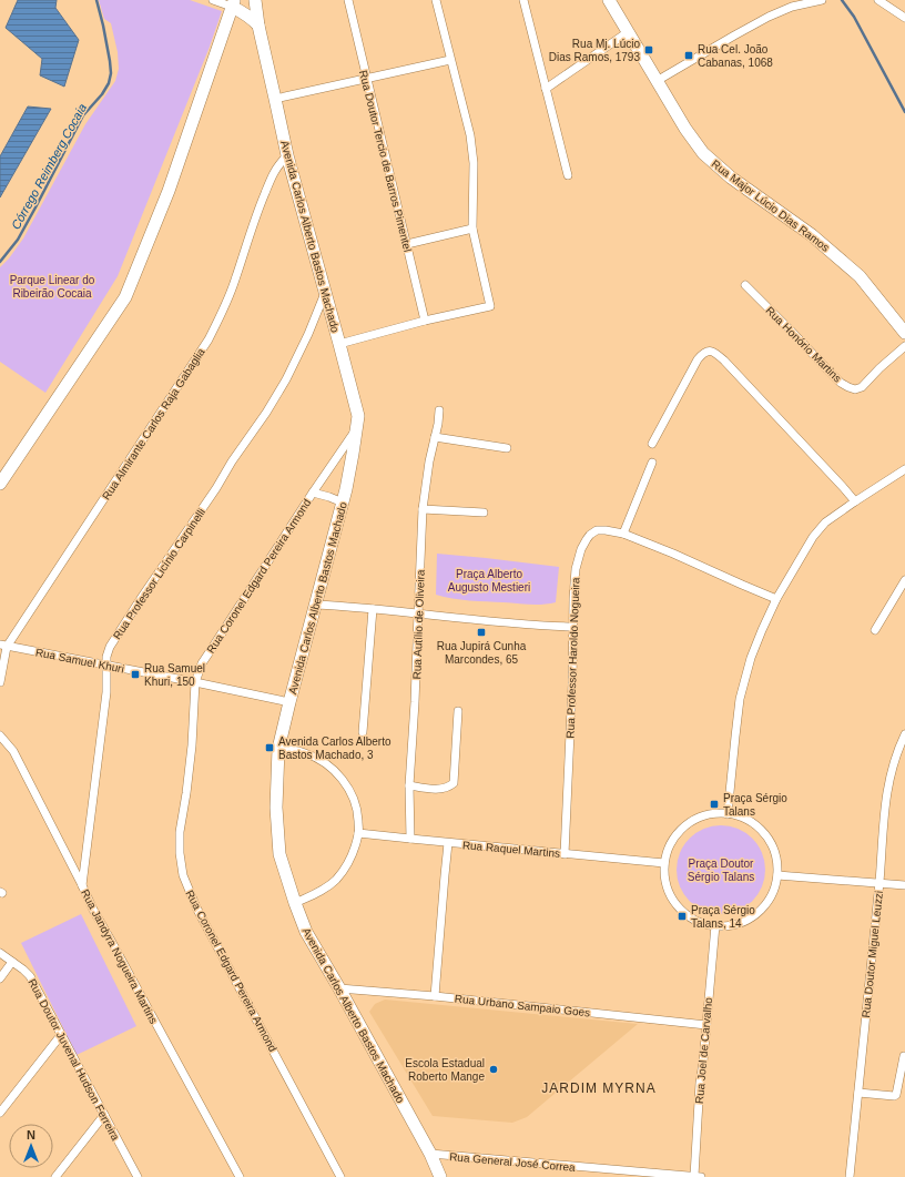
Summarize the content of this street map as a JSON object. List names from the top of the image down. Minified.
{"streets":{"street":["Rua Doutor Tercio de Barros Pimentel","Rua Major Lúcio Dias Ramos","Avenida Carlos Alberto Bastos Machado","Rua Honório Martins","Rua Almirante Carlos Raja Gabaglia","Rua Professor Licínio Carpinelli","Rua Coronel Edgard Pereira Armond","Rua Autílio de Oliveira","Rua Professor Haroldo Nogueira","Rua Samuel Khuri","Rua Raquel Martins","Rua Doutor Miguel Leuzzi","Rua Jandyra Nogueira Martins","Rua Urbano Sampaio Goes","Rua Joel de Carvalho","Rua Doutor Juvenal Hudson Ferreira","Rua General José Correa"]},"crossings":[["Avenida Carlos Alberto Bastos Machado","Rua Almirante Carlos Raja Gabaglia"],["Avenida Carlos Alberto Bastos Machado","Rua Professor Licínio Carpinelli"],["Avenida Carlos Alberto Bastos Machado","Rua Coronel Edgard Pereira Armond"],["Avenida Carlos Alberto Bastos Machado","Rua Samuel Khuri"],["Avenida Carlos Alberto Bastos Machado","Rua Urbano Sampaio Goes"],["Avenida Carlos Alberto Bastos Machado","Rua General José Correa"],["Rua Almirante Carlos Raja Gabaglia","Rua Samuel Khuri"],["Rua Professor Licínio Carpinelli","Rua Samuel Khuri"],["Rua Professor Licínio Carpinelli","Rua Jandyra Nogueira Martins"],["Rua Coronel Edgard Pereira Armond","Rua Samuel Khuri"],["Rua Autílio de Oliveira","Rua Raquel Martins"],["Rua Professor Haroldo Nogueira","Rua Raquel Martins"],["Rua Raquel Martins","Rua Joel de Carvalho"],["Rua Urbano Sampaio Goes","Rua Joel de Carvalho"],["Rua Joel de Carvalho","Rua General José Correa"]],"districts":["JARDIM MYRNA"],"water":["Córrego Reimberg Cocaia"],"parks":["Parque Linear do Ribeirão Cocaia","Praça Alberto Augusto Mestieri","Praça Doutor Sérgio Talans"],"places":{"transit":["Rua Mj. Lúcio Dias Ramos, 1793","Rua Cel. João Cabanas, 1068","Rua Jupirá Cunha Marcondes, 65","Rua Samuel Khuri, 150","Avenida Carlos Alberto Bastos Machado, 3","Praça Sérgio Talans","Praça Sérgio Talans, 14"],"other":["Escola Estadual Roberto Mange"]},"north":"top"}
